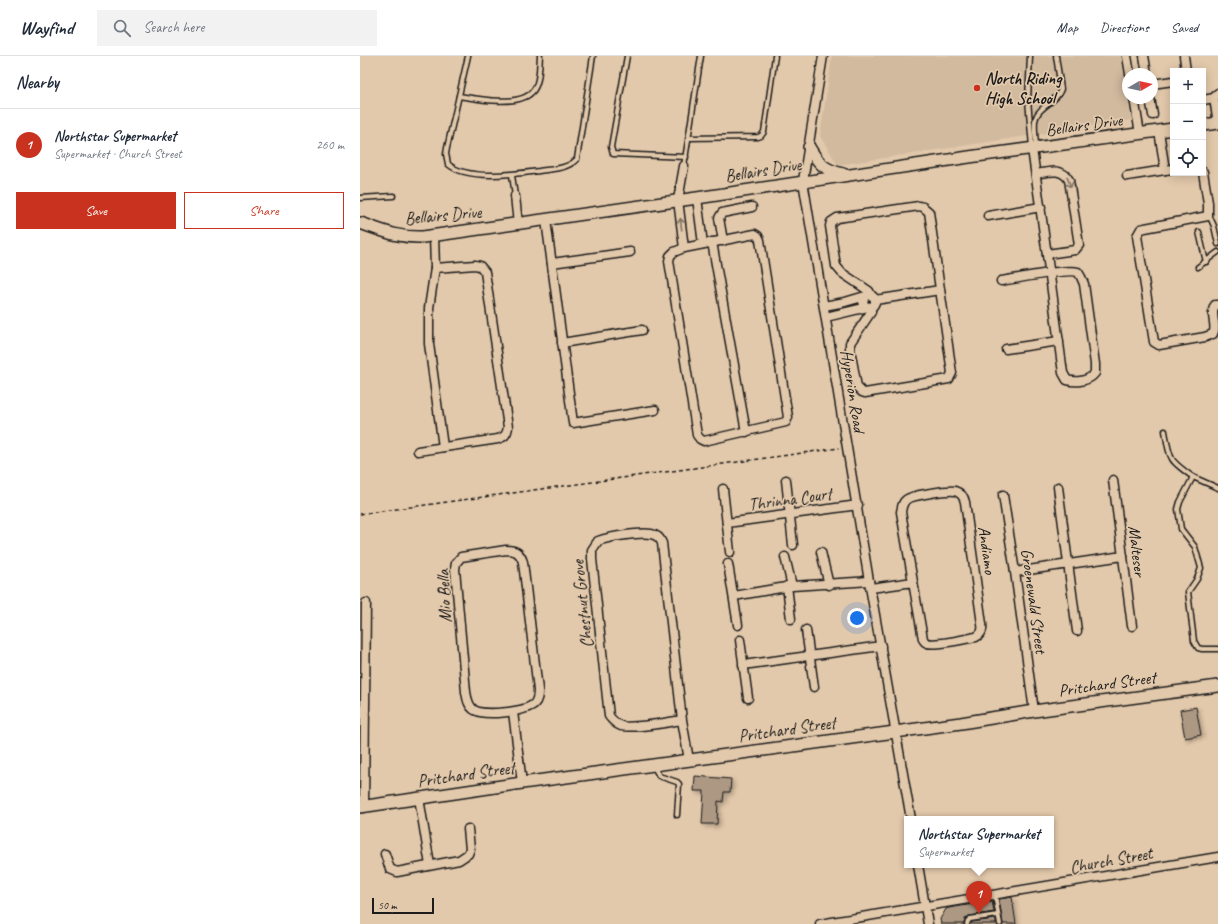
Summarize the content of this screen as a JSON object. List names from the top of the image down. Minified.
{"streets":{"street":["Bellairs Drive","Hyperion Road","Thrinna Court","Andiamo","Malteser","Mio Bella","Groenewald Street","Chestnut Grove","Pritchard Street","Church Street"]},"crossings":[["Bellairs Drive","Hyperion Road"],["Hyperion Road","Thrinna Court"],["Hyperion Road","Pritchard Street"],["Groenewald Street","Pritchard Street"],["Chestnut Grove","Pritchard Street"]],"places":["North Riding High School"],"scale_bar":"50 m","north":"right","page":{"header":"Wayfind","search":"Search here","nav":["Map","Directions","Saved"],"heading":"Nearby","map_buttons":["+","−"],"list":[{"mark":"1","name":"Northstar Supermarket","note":"Supermarket · Church Street","value":"260 m"}],"buttons":["Save","Share"],"popup":["Northstar Supermarket","Supermarket"],"pins":"1","scale":"50 m"}}
